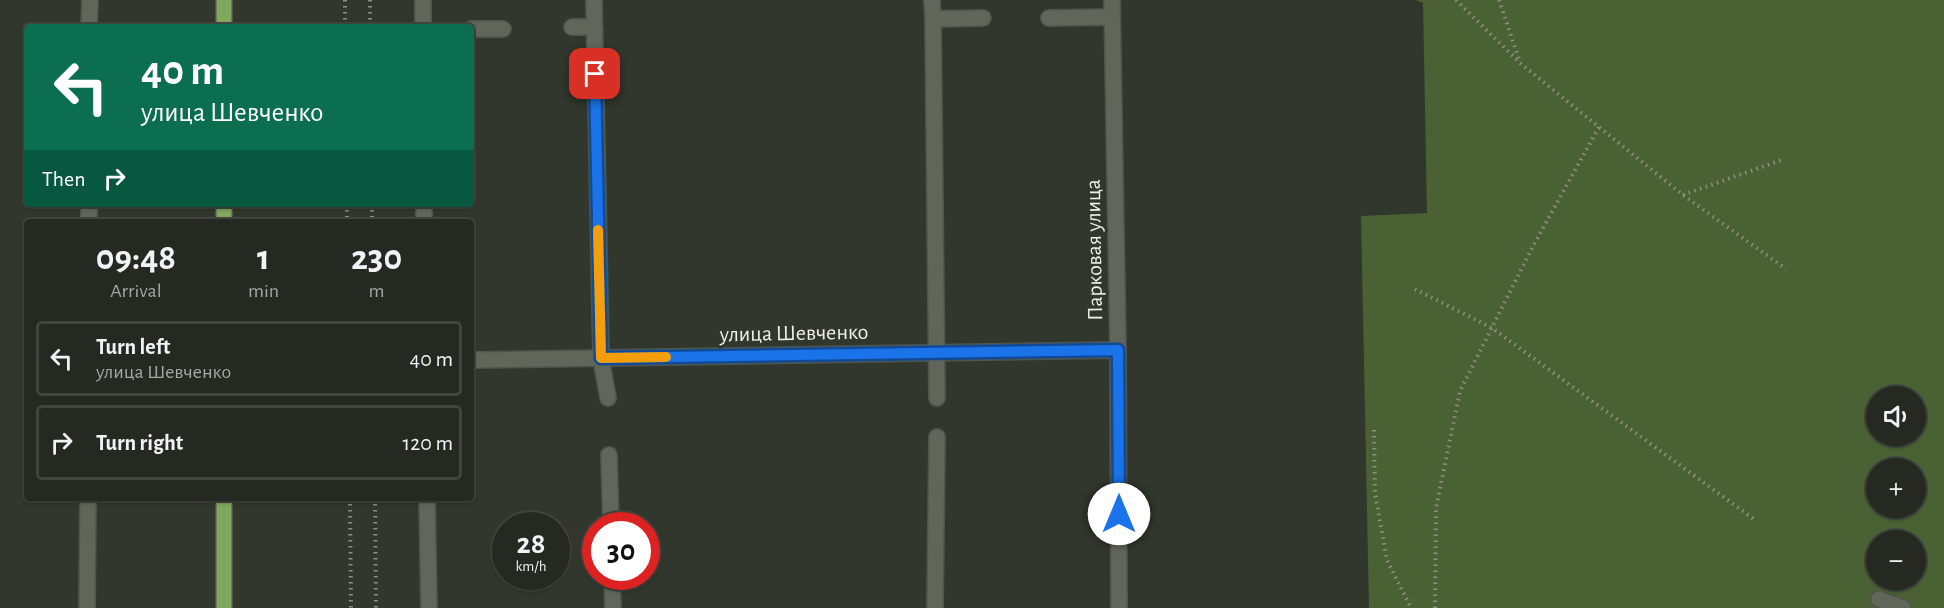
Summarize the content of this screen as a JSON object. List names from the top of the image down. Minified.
{"streets":{"street":["Парковая улица","улица Шевченко"]},"crossings":[["Парковая улица","улица Шевченко"]],"page":{"turn":["40 m","улица Шевченко"],"then":"Then","eta":["09:48","Arrival","1","min","230","m"],"list":[{"name":"Turn left","note":"улица Шевченко","value":"40 m"},{"name":"Turn right","value":"120 m"}],"map_buttons":["+","−"],"speed":"28 km/h","limit":"30"}}
